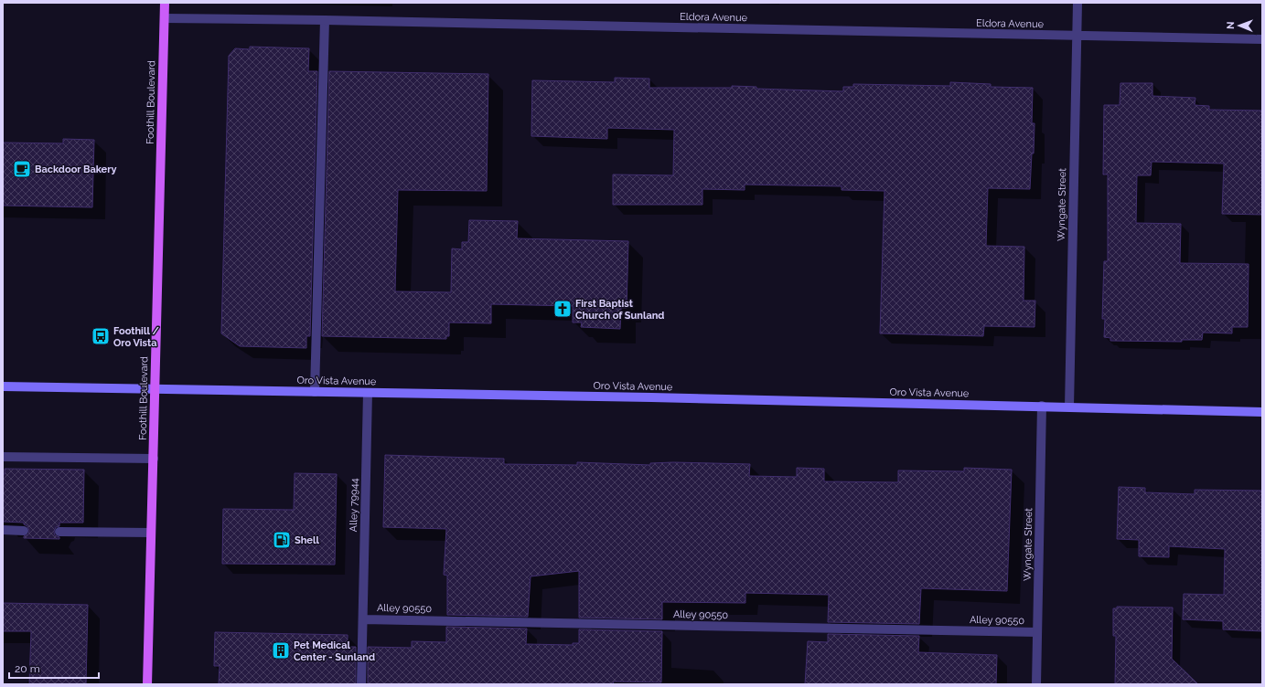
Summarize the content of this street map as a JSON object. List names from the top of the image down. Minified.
{"streets":{"main road":["Foothill Boulevard"],"street":["Eldora Avenue","Wyngate Street","Oro Vista Avenue","Alley 79944","Alley 90550"]},"crossings":[["Eldora Avenue","Foothill Boulevard"],["Eldora Avenue","Wyngate Street"],["Foothill Boulevard","Oro Vista Avenue"],["Wyngate Street","Oro Vista Avenue"],["Wyngate Street","Alley 90550"],["Oro Vista Avenue","Alley 79944"],["Alley 79944","Alley 90550"]],"places":{"cafe":["Backdoor Bakery"],"church":["First Baptist Church of Sunland"],"bus stop":["Foothill / Oro Vista"],"fuel station":["Shell"],"building":["Pet Medical Center - Sunland"]},"scale_bar":"20 m","north":"left"}
